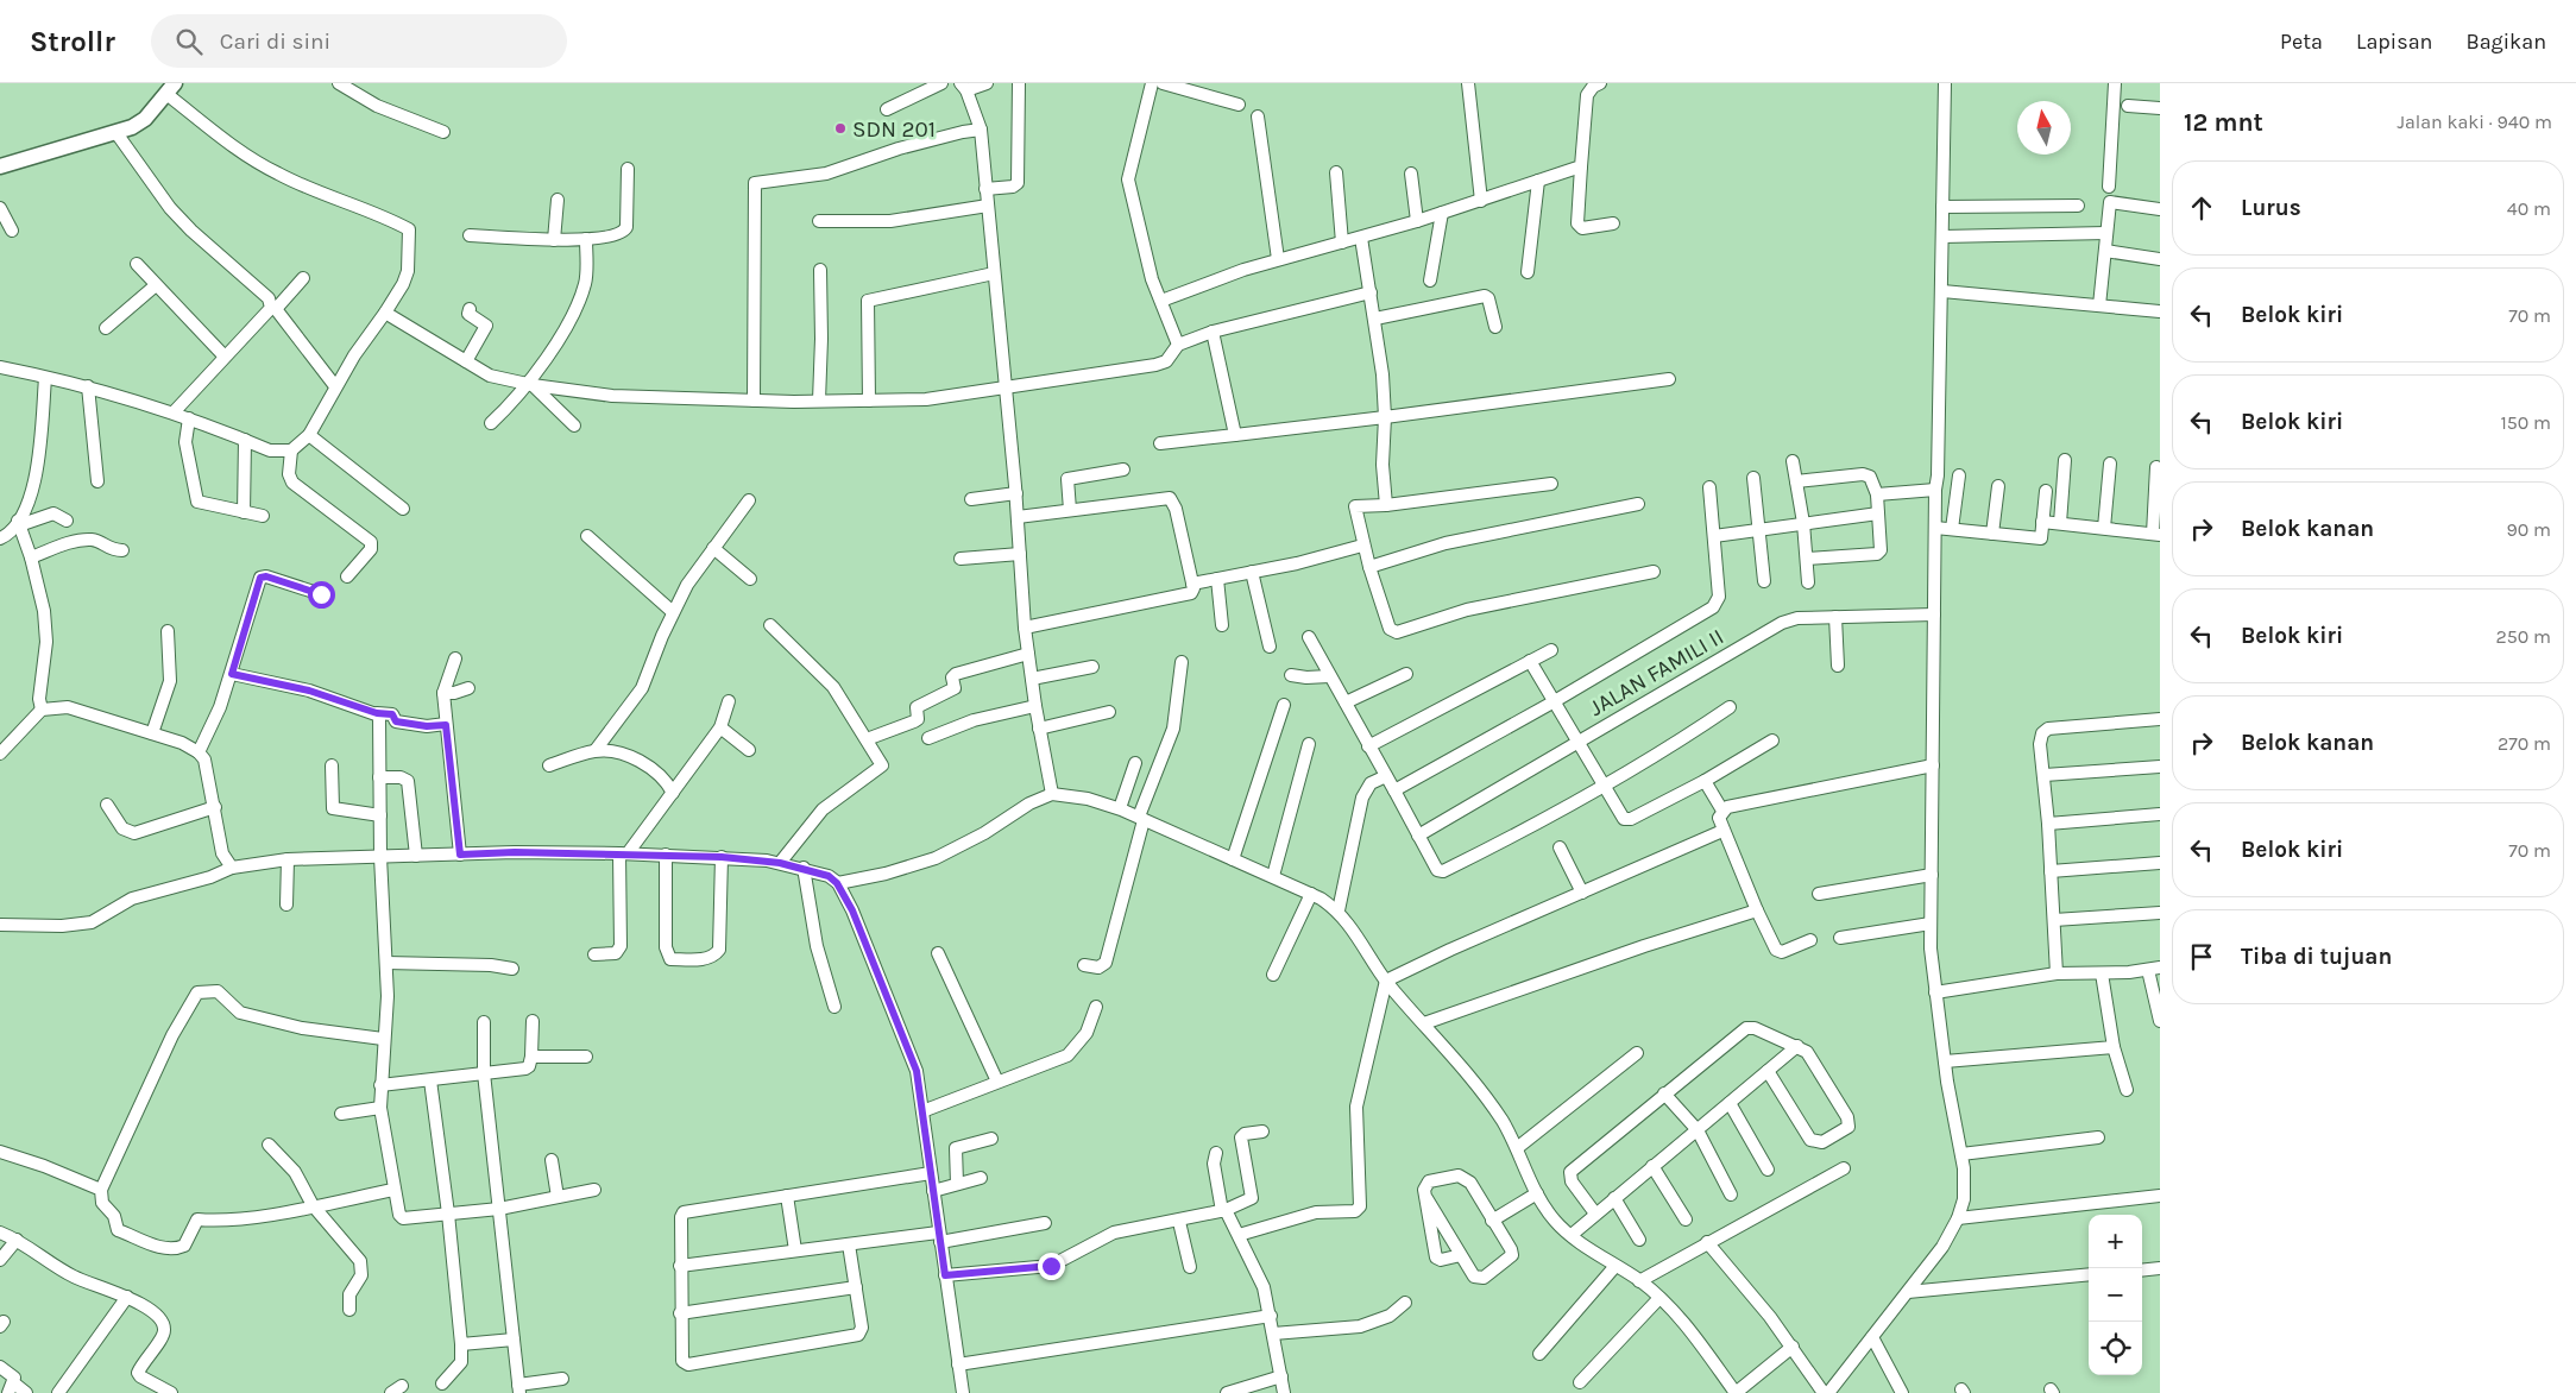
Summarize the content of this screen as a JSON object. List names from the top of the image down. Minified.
{"streets":{"street":["JALAN FAMILI II"]},"places":["SDN 201"],"north":"top","page":{"header":"Strollr","search":"Cari di sini","nav":["Peta","Lapisan","Bagikan"],"heading":["12 mnt","Jalan kaki · 940 m"],"list":[["Lurus","40 m"],["Belok kiri","70 m"],["Belok kiri","150 m"],["Belok kanan","90 m"],["Belok kiri","250 m"],["Belok kanan","270 m"],["Belok kiri","70 m"],"Tiba di tujuan"],"map_buttons":["+","−"]}}
